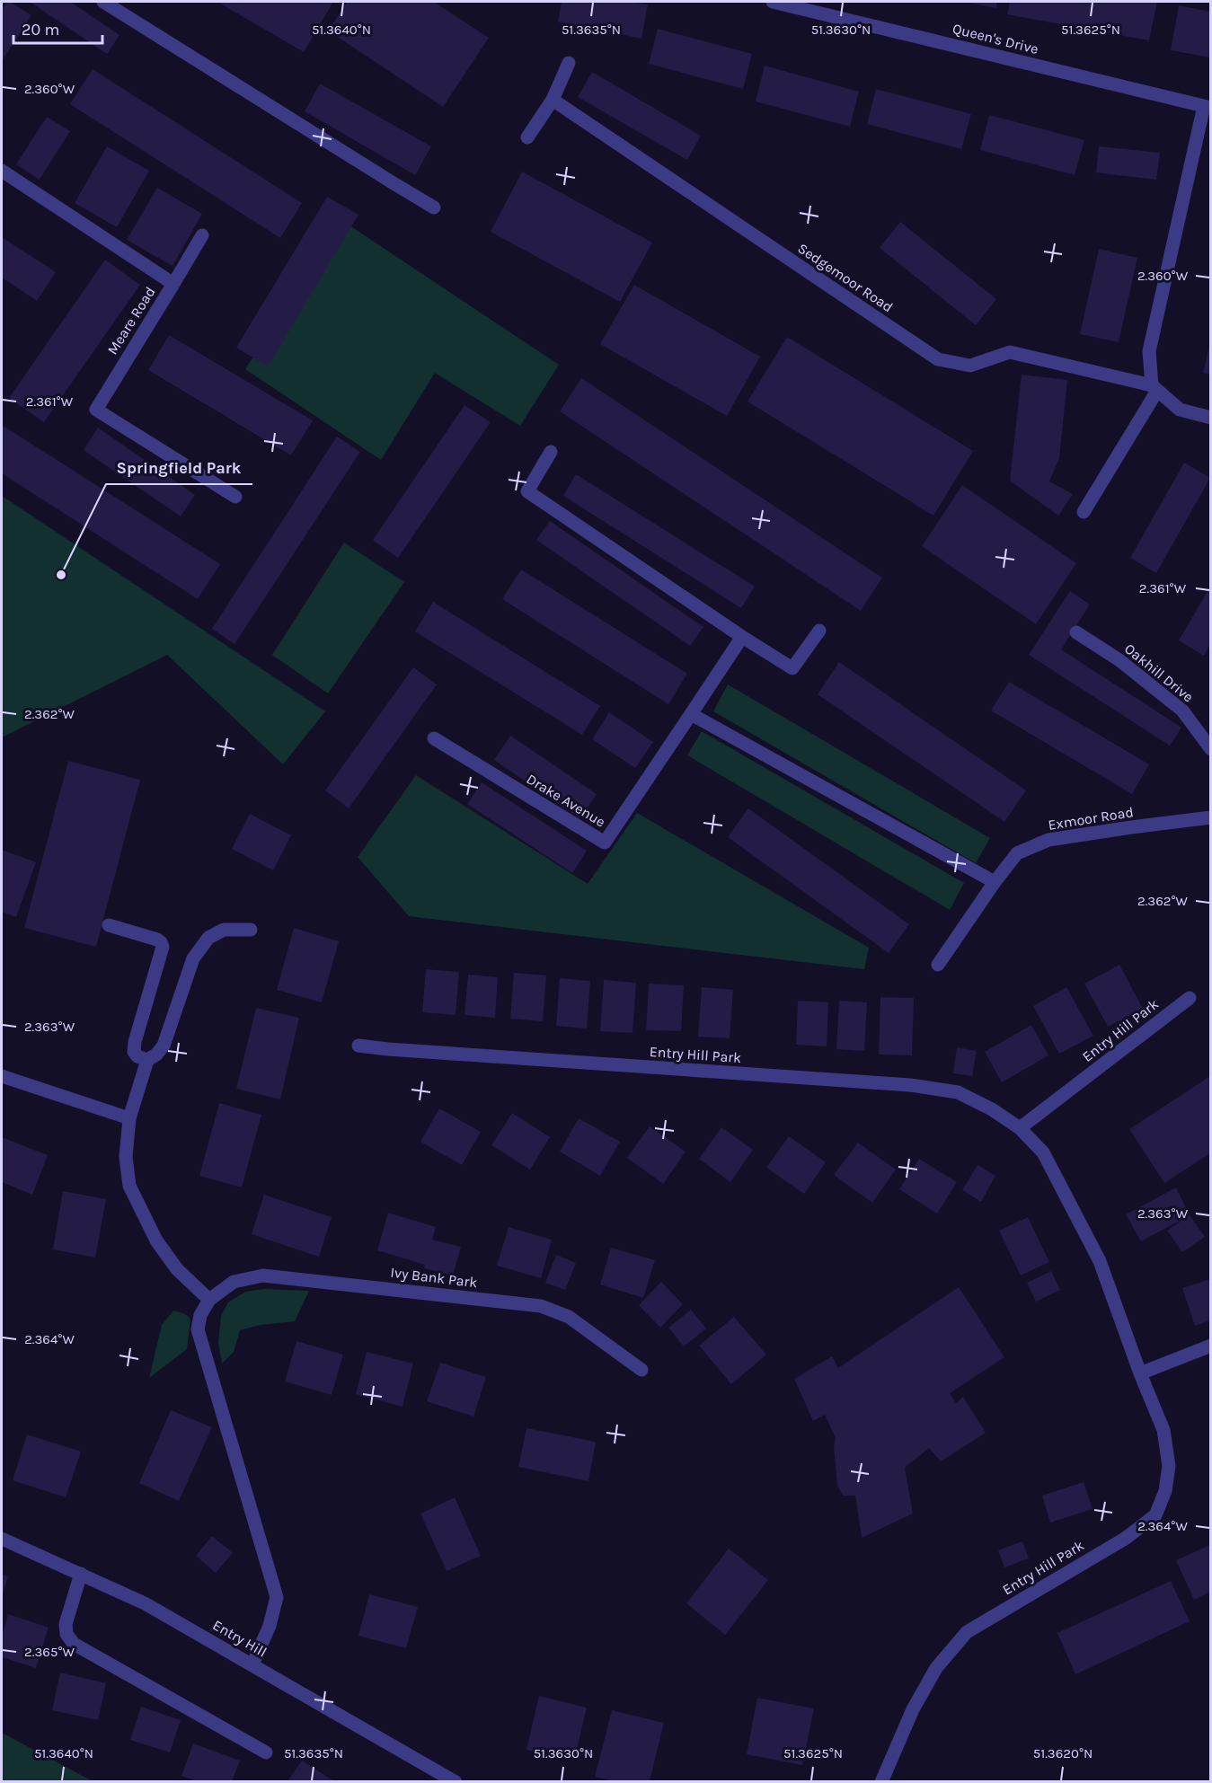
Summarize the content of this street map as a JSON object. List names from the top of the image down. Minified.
{"streets":{"street":["Queen's Drive","Sedgemoor Road","Meare Road","Oakhill Drive","Drake Avenue","Exmoor Road","Entry Hill Park","Ivy Bank Park","Entry Hill"]},"crossings":[["Ivy Bank Park","Entry Hill"]],"places":["Springfield Park"],"scale_bar":"20 m","coordinates":["51.3640°N","51.3635°N","51.3630°N","51.3625°N","2.360°W","2.361°W","2.362°W","2.363°W","2.364°W","2.365°W","51.3620°N"]}
